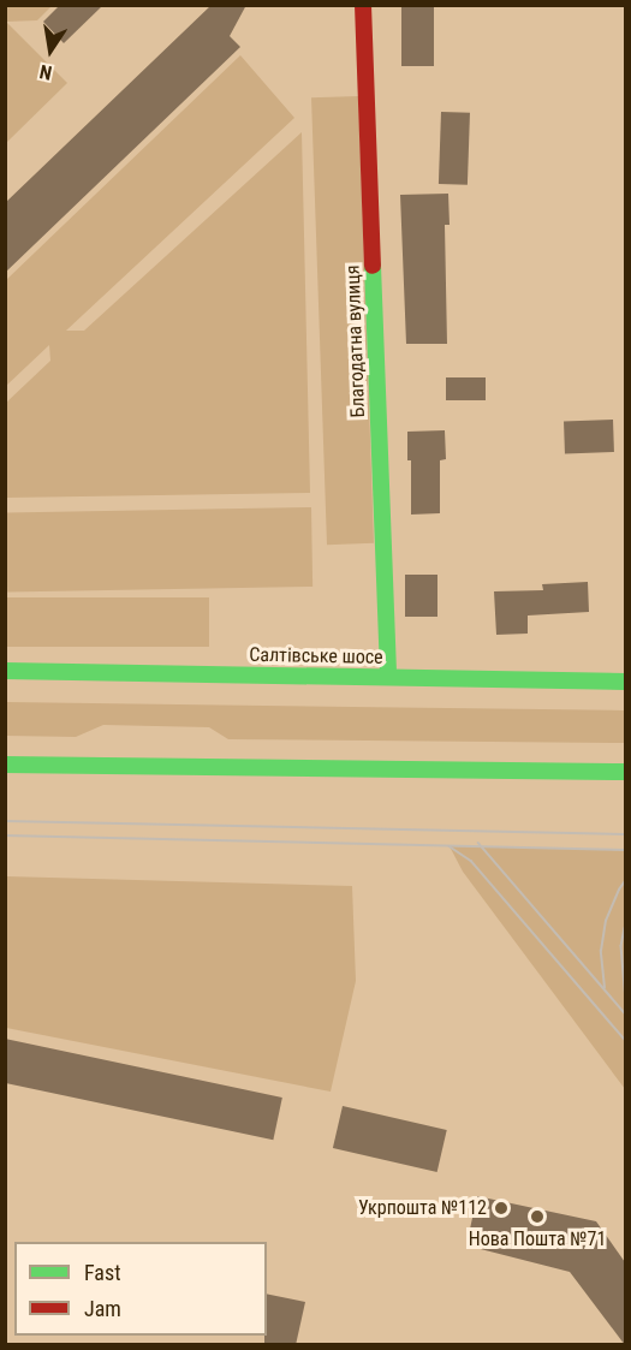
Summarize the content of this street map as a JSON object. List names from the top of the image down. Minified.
{"streets":{"main road":["Благодатна вулиця","Салтівське шосе"]},"crossings":[["Благодатна вулиця","Салтівське шосе"]],"places":["Укрпошта №112","Нова Пошта №71"],"legend":["Fast","Jam"],"north":"bottom"}
